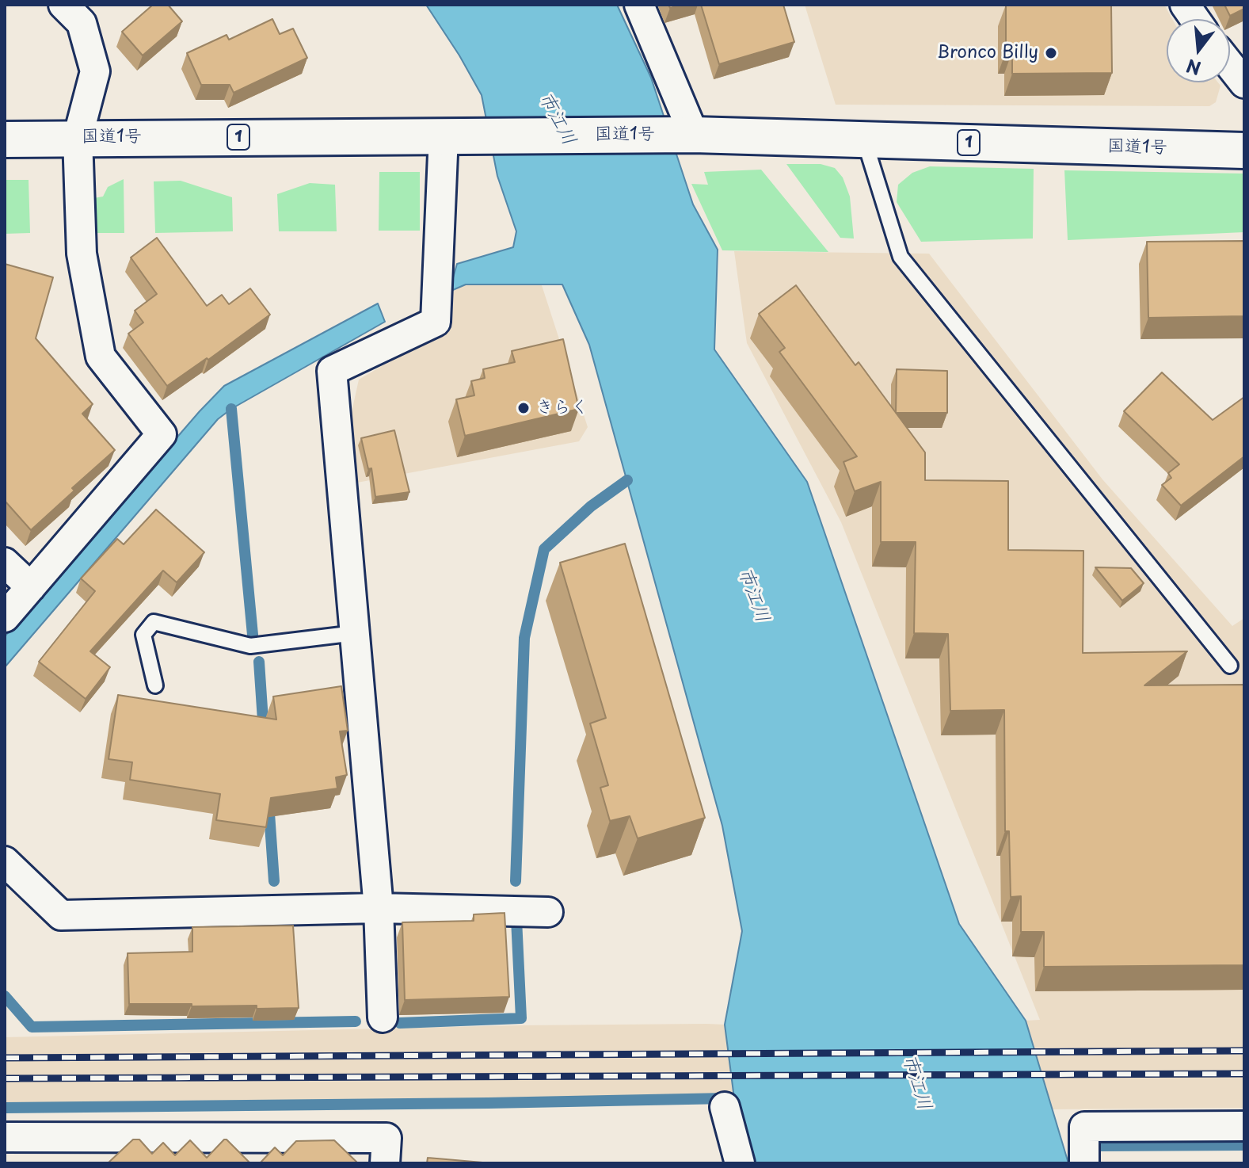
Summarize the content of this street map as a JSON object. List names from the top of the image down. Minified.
{"streets":{"highway":["国道1号","1"]},"water":["市江川"],"places":["Bronco Billy","きらく"],"north":"bottom"}
